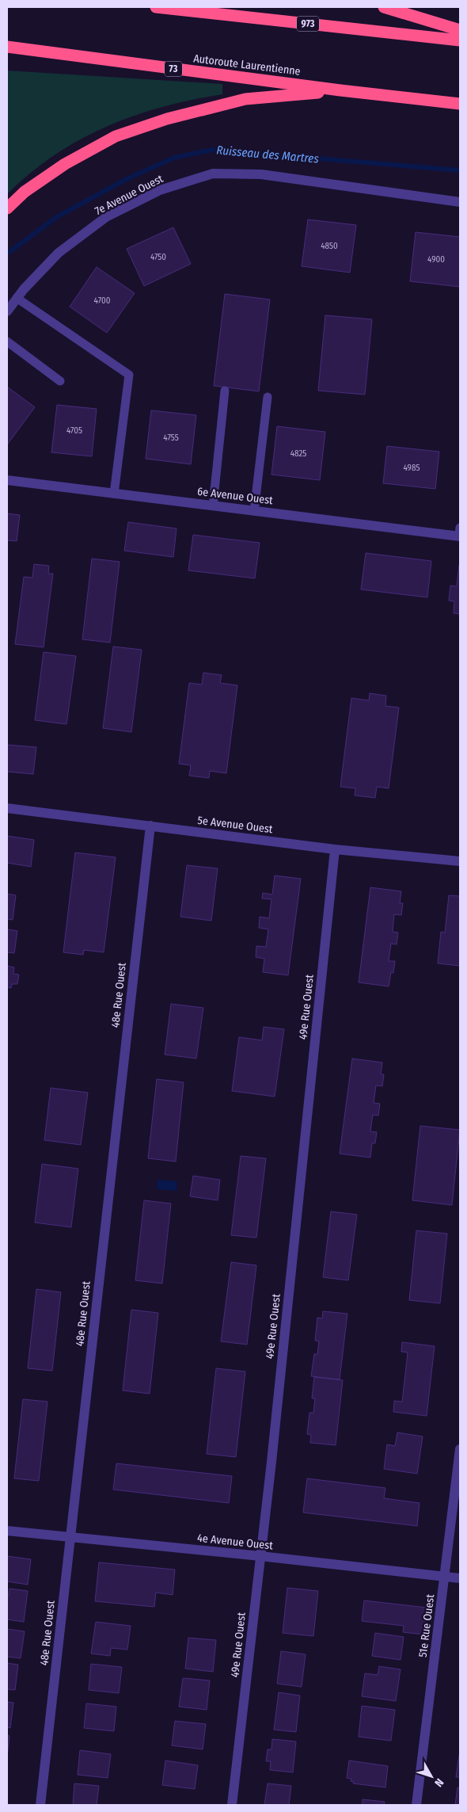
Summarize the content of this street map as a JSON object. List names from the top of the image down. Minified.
{"streets":{"highway":["973","Autoroute Laurentienne","73"],"street":["7e Avenue Ouest","6e Avenue Ouest","5e Avenue Ouest","48e Rue Ouest","49e Rue Ouest","4e Avenue Ouest","51e Rue Ouest"]},"crossings":[["5e Avenue Ouest","48e Rue Ouest"],["5e Avenue Ouest","49e Rue Ouest"],["48e Rue Ouest","4e Avenue Ouest"],["49e Rue Ouest","4e Avenue Ouest"],["4e Avenue Ouest","51e Rue Ouest"]],"water":["Ruisseau des Martres"],"house_numbers":["4850","4750","4900","4700","4705","4755","4825","4985"],"north":"bottom right"}
